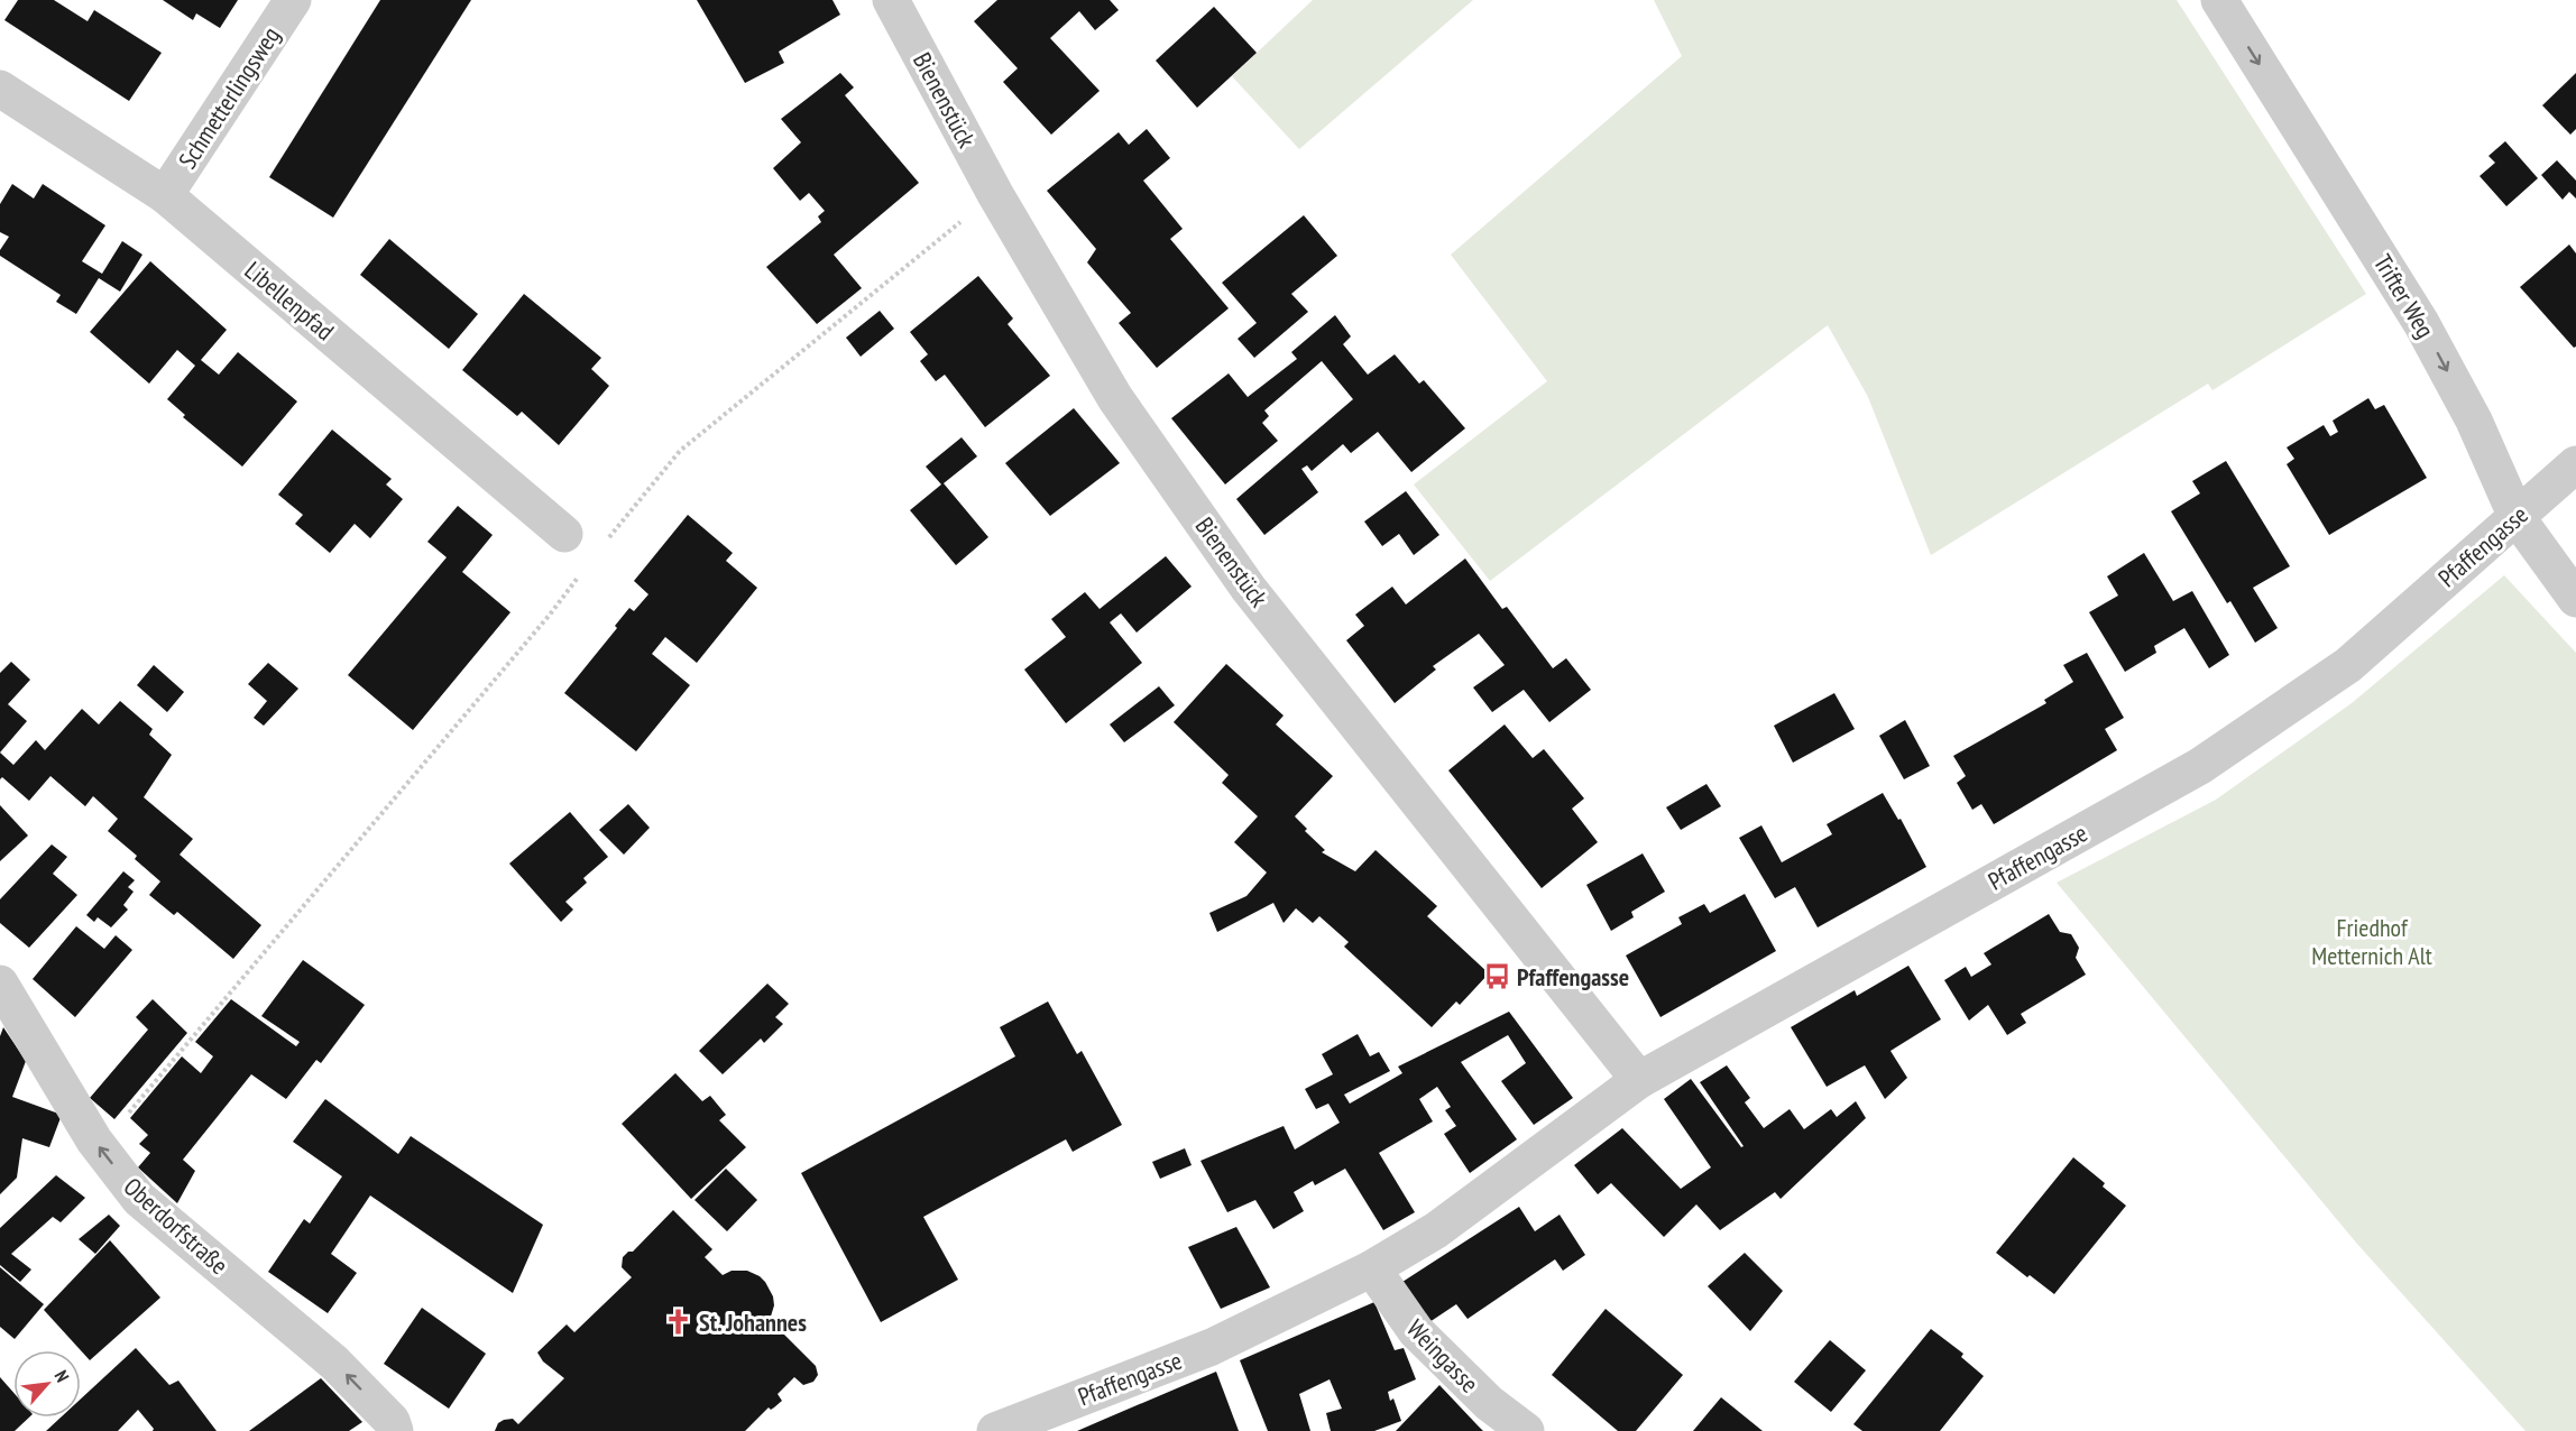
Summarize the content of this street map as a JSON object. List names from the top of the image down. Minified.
{"streets":{"street":["Schmetterlingsweg","Bienenstück","Trifter Weg","Libellenpfad","Pfaffengasse","Oberdorfstraße","Weingasse"]},"crossings":[["Schmetterlingsweg","Libellenpfad"],["Bienenstück","Pfaffengasse"],["Trifter Weg","Pfaffengasse"],["Pfaffengasse","Weingasse"]],"one_way":["Trifter Weg","Oberdorfstraße"],"parks":["Friedhof Metternich Alt"],"places":{"bus stop":["Pfaffengasse"],"church":["St. Johannes"]},"north":"top right"}
